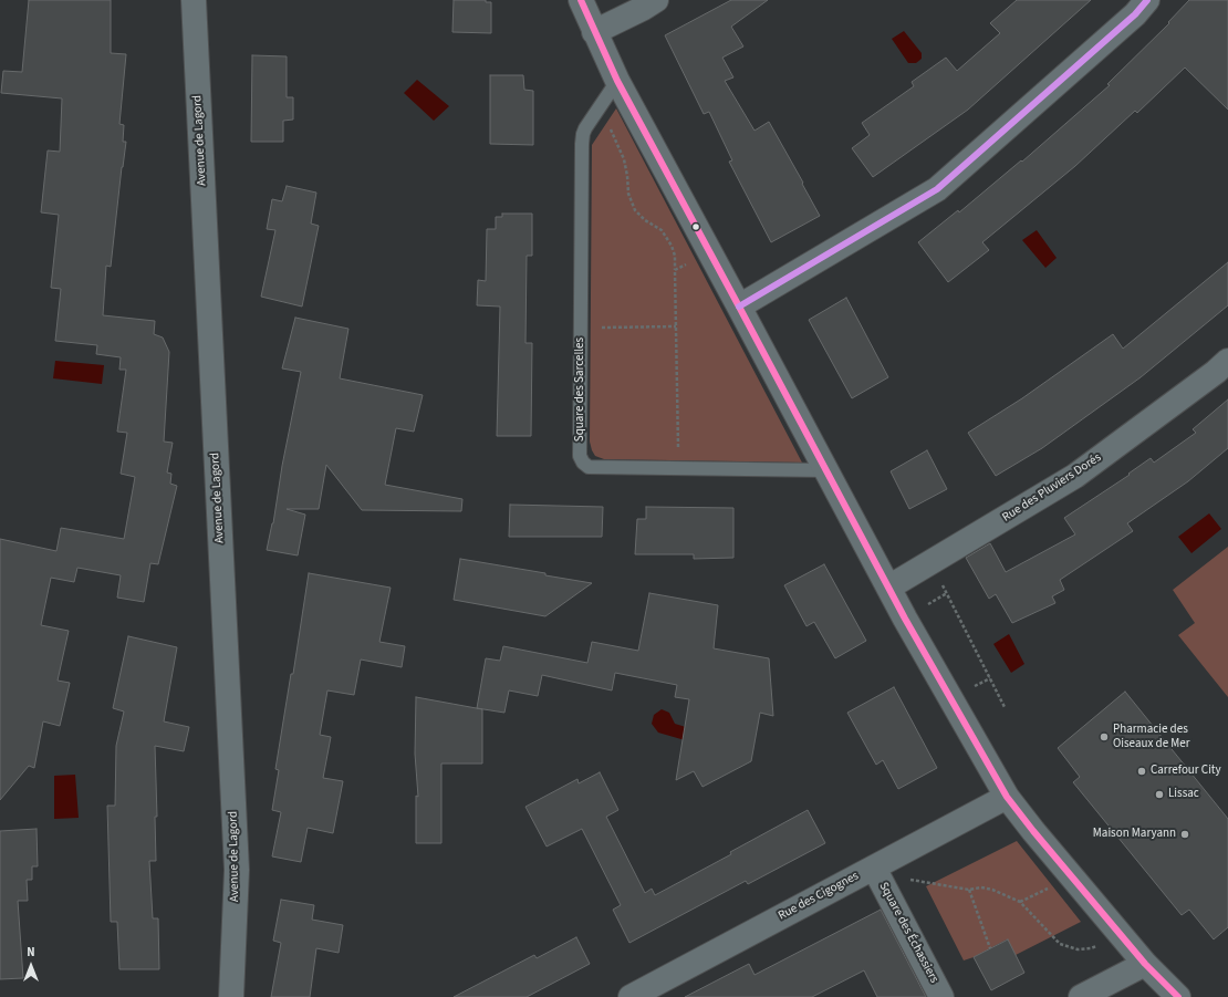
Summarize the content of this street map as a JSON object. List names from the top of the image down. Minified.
{"streets":{"street":["Avenue de Lagord","Rue des Pluviers Dorés","Rue des Cigognes","Square des Échassiers"],"lane":["Square des Sarcelles"]},"crossings":[["Rue des Cigognes","Square des Échassiers"]],"places":["Pharmacie des Oiseaux de Mer","Carrefour City","Lissac","Maison Maryann"],"north":"top"}
